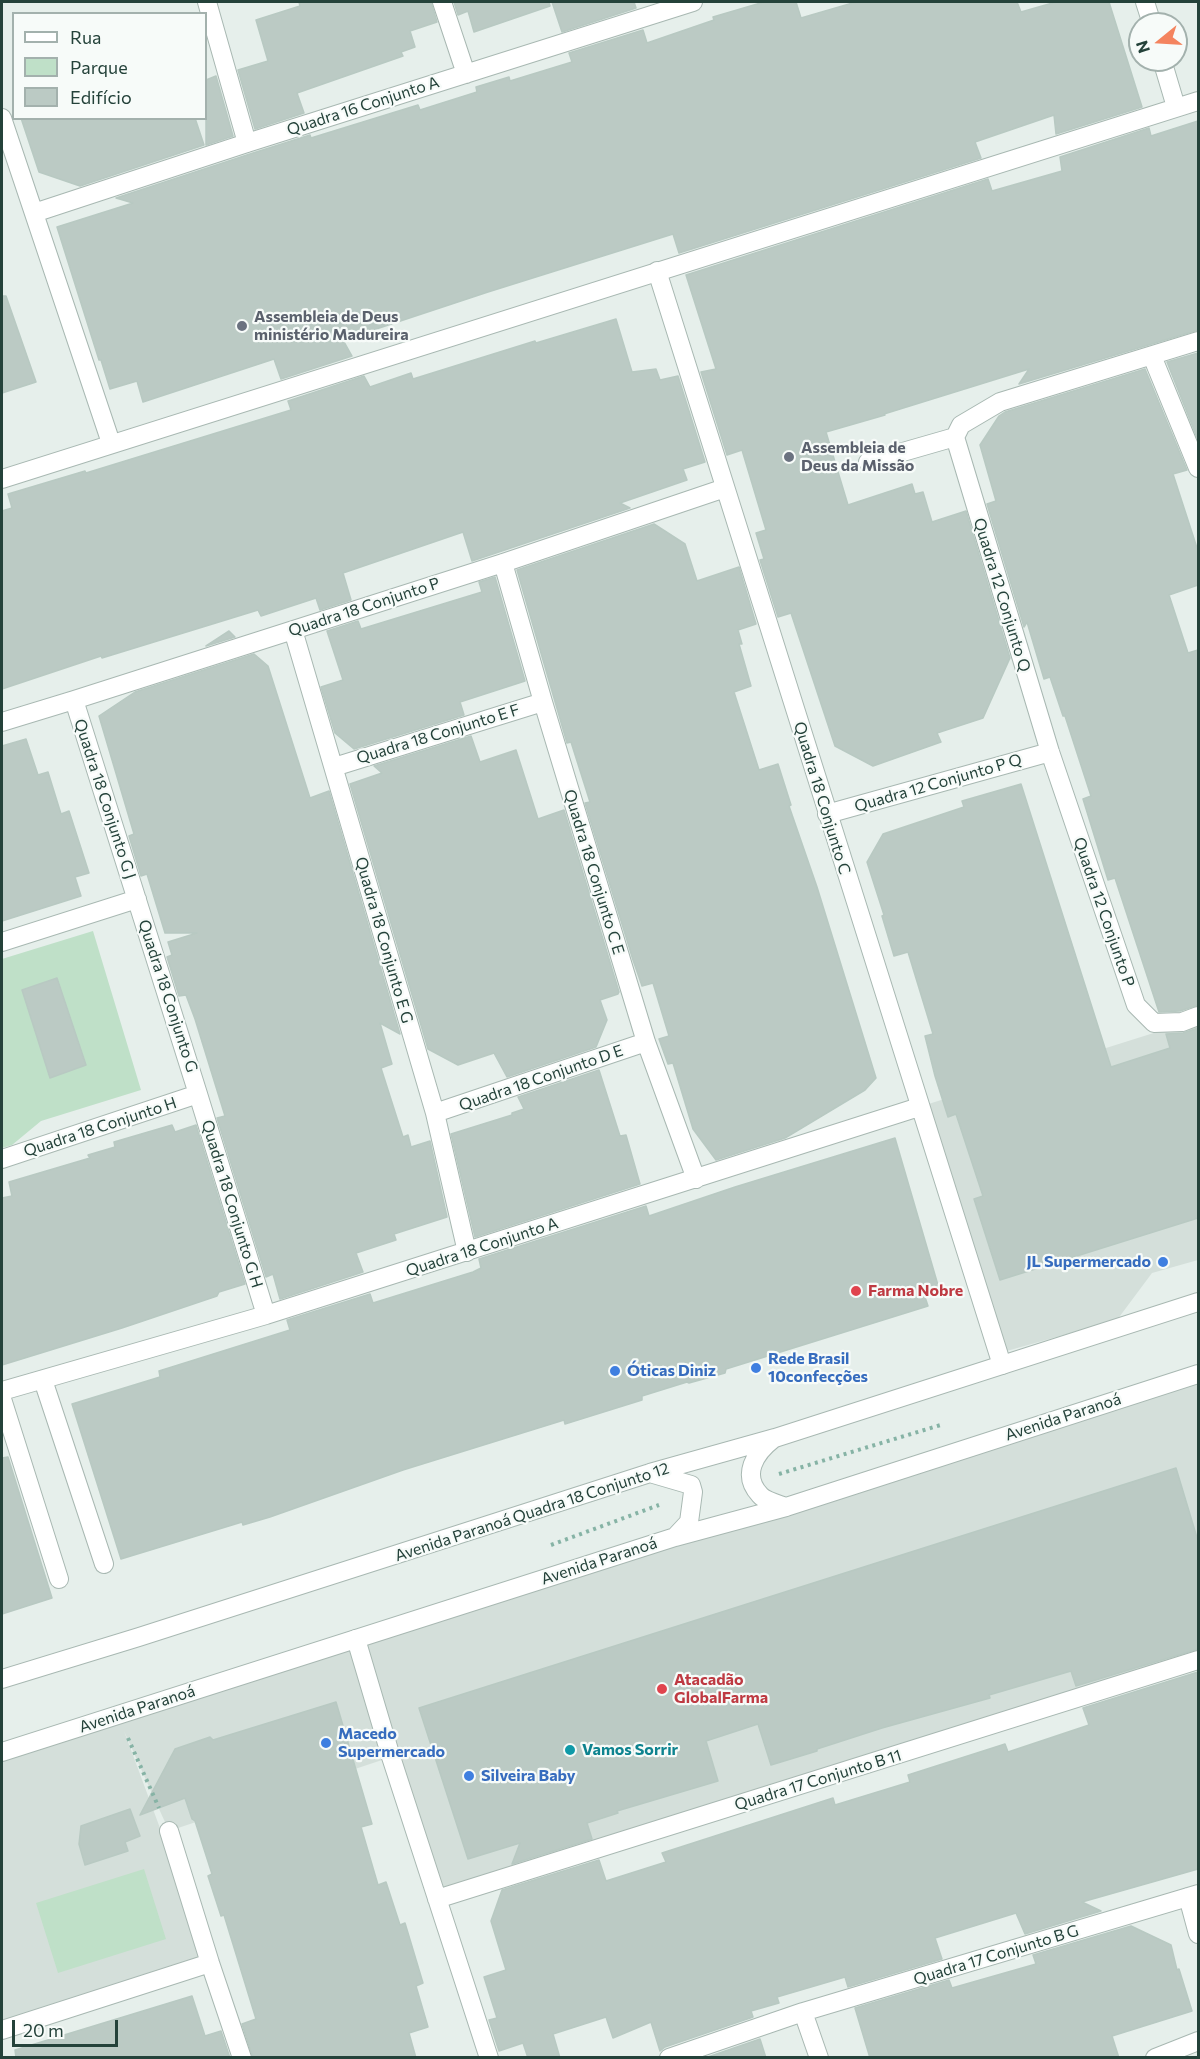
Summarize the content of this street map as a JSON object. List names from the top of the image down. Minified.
{"streets":{"street":["Quadra 16 Conjunto A","Quadra 12 Conjunto Q","Quadra 18 Conjunto P","Quadra 18 Conjunto E F","Quadra 12 Conjunto P Q","Quadra 18 Conjunto C","Quadra 18 Conjunto G J","Quadra 18 Conjunto C E","Quadra 12 Conjunto P","Quadra 18 Conjunto E G","Quadra 18 Conjunto G","Quadra 18 Conjunto D E","Quadra 18 Conjunto H","Quadra 18 Conjunto G H","Quadra 18 Conjunto A","Avenida Paranoá","Avenida Paranoá Quadra 18 Conjunto 12","Quadra 17 Conjunto B 11","Quadra 17 Conjunto B G"]},"crossings":[["Quadra 12 Conjunto Q","Quadra 12 Conjunto P Q"],["Quadra 12 Conjunto Q","Quadra 12 Conjunto P"],["Quadra 18 Conjunto P","Quadra 18 Conjunto C"],["Quadra 18 Conjunto P","Quadra 18 Conjunto G J"],["Quadra 18 Conjunto P","Quadra 18 Conjunto C E"],["Quadra 18 Conjunto P","Quadra 18 Conjunto E G"],["Quadra 18 Conjunto E F","Quadra 18 Conjunto C E"],["Quadra 18 Conjunto E F","Quadra 18 Conjunto E G"],["Quadra 12 Conjunto P Q","Quadra 18 Conjunto C"],["Quadra 12 Conjunto P Q","Quadra 12 Conjunto P"],["Quadra 18 Conjunto C","Quadra 18 Conjunto A"],["Quadra 18 Conjunto C","Avenida Paranoá Quadra 18 Conjunto 12"],["Quadra 18 Conjunto G J","Quadra 18 Conjunto G"],["Quadra 18 Conjunto C E","Quadra 18 Conjunto D E"],["Quadra 18 Conjunto C E","Quadra 18 Conjunto A"],["Quadra 18 Conjunto E G","Quadra 18 Conjunto D E"],["Quadra 18 Conjunto E G","Quadra 18 Conjunto A"],["Quadra 18 Conjunto G","Quadra 18 Conjunto H"],["Quadra 18 Conjunto G","Quadra 18 Conjunto G H"],["Quadra 18 Conjunto H","Quadra 18 Conjunto G H"],["Quadra 18 Conjunto G H","Quadra 18 Conjunto A"]],"places":["Assembleia de Deus ministério Madureira","Assembleia de Deus da Missão","JL Supermercado","Farma Nobre","Rede Brasil 10confecções","Óticas Diniz","Atacadão GlobalFarma","Macedo Supermercado","Vamos Sorrir","Silveira Baby"],"legend":["Rua","Parque","Edifício"],"scale_bar":"20 m","north":"left"}
